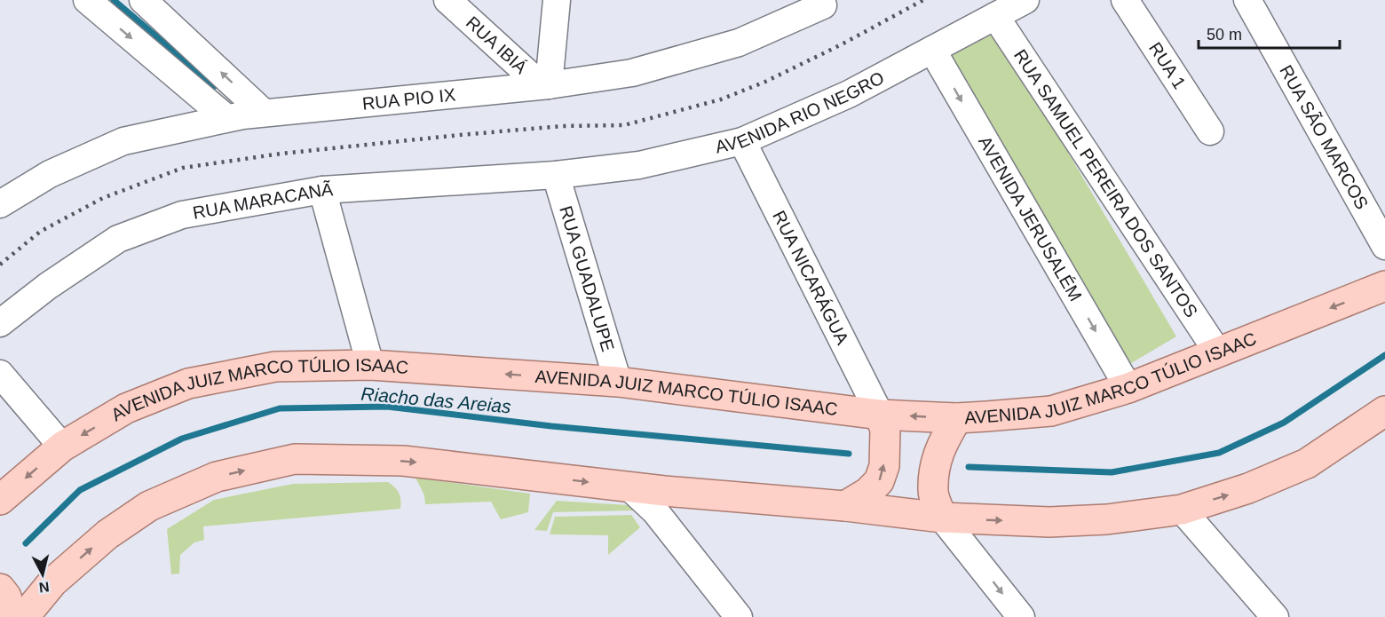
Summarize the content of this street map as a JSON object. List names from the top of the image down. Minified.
{"streets":{"main road":["AVENIDA JUIZ MARCO TÚLIO ISAAC"],"street":["RUA IBIÁ","RUA 1","RUA PIO IX","AVENIDA RIO NEGRO","RUA SÃO MARCOS","RUA SAMUEL PEREIRA DOS SANTOS","RUA MARACANÃ","AVENIDA JERUSALÉM","RUA GUADALUPE","RUA NICARÁGUA"]},"crossings":[["RUA IBIÁ","RUA PIO IX"],["AVENIDA RIO NEGRO","RUA SAMUEL PEREIRA DOS SANTOS"],["AVENIDA RIO NEGRO","RUA MARACANÃ"],["AVENIDA RIO NEGRO","AVENIDA JERUSALÉM"],["AVENIDA RIO NEGRO","RUA GUADALUPE"],["AVENIDA RIO NEGRO","RUA NICARÁGUA"],["RUA SAMUEL PEREIRA DOS SANTOS","AVENIDA JUIZ MARCO TÚLIO ISAAC"],["RUA MARACANÃ","RUA GUADALUPE"],["AVENIDA JERUSALÉM","AVENIDA JUIZ MARCO TÚLIO ISAAC"],["RUA GUADALUPE","AVENIDA JUIZ MARCO TÚLIO ISAAC"],["RUA NICARÁGUA","AVENIDA JUIZ MARCO TÚLIO ISAAC"]],"one_way":["AVENIDA JERUSALÉM"],"water":["Riacho das Areias"],"scale_bar":"50 m","north":"bottom"}
